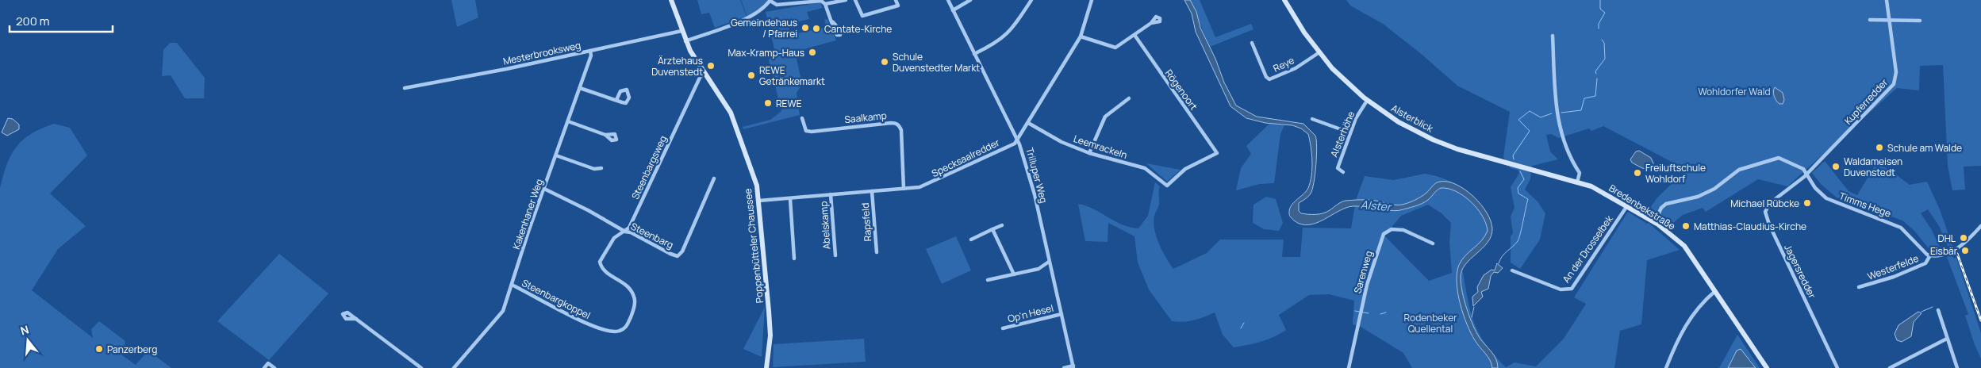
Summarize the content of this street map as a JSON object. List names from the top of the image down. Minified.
{"streets":{"street":["Mesterbrooksweg","Reye","Rögenoort","Kupferredder","Saalkamp","Alsterblick","Alsterhöhe","Leemrackeln","Specksaalredder","Steenbargsweg","Trilluper Weg","Timms Hege","Bredenbekstraße","Kakenhaner Weg","Rapsfeld","Abelskamp","Steenbarg","Poppenbütteler Chaussee","An der Drosselbek","Westerfelde","Jagersredder","Sarenweg","Steenbargkoppel","Op'n Hesel"]},"crossings":[["Mesterbrooksweg","Kakenhaner Weg"],["Mesterbrooksweg","Poppenbütteler Chaussee"],["Reye","Alsterblick"],["Rögenoort","Leemrackeln"],["Kupferredder","Timms Hege"],["Kupferredder","Jagersredder"],["Saalkamp","Specksaalredder"],["Alsterblick","Alsterhöhe"],["Alsterblick","Bredenbekstraße"],["Leemrackeln","Specksaalredder"],["Specksaalredder","Trilluper Weg"],["Specksaalredder","Rapsfeld"],["Specksaalredder","Abelskamp"],["Specksaalredder","Poppenbütteler Chaussee"],["Steenbargsweg","Steenbarg"],["Steenbargsweg","Poppenbütteler Chaussee"],["Steenbargsweg","Steenbargkoppel"],["Trilluper Weg","Op'n Hesel"],["Timms Hege","Bredenbekstraße"],["Timms Hege","Westerfelde"],["Timms Hege","Jagersredder"],["Bredenbekstraße","An der Drosselbek"],["Kakenhaner Weg","Steenbarg"],["Kakenhaner Weg","Steenbargkoppel"]],"water":["Alster"],"parks":["Wohldorfer Wald","Rodenbeker Quellental"],"places":["Gemeindehaus / Pfarrei","Cantate-Kirche","Max-Kramp-Haus","Schule Duvenstedter Markt","Ärztehaus Duvenstedt","REWE Getränkemarkt","REWE","Schule am Walde","Waldameisen Duvenstedt","Freiluftschule Wohldorf","Michael Rübcke","Matthias-Claudius-Kirche","DHL","Eisbär","Panzerberg"],"scale_bar":"200 m","north":"top"}
